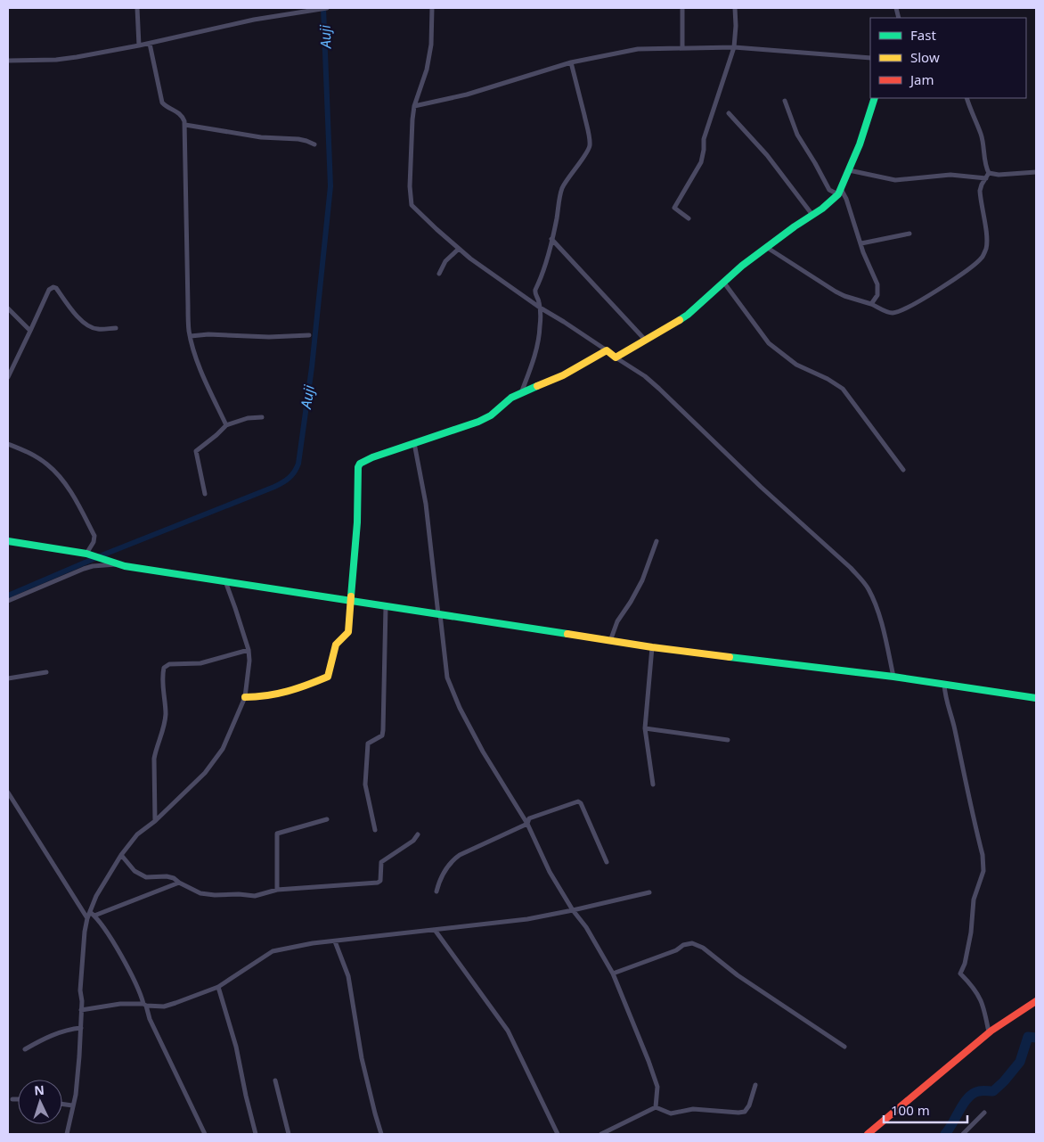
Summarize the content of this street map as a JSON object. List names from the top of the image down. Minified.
{"water":["Auji"],"legend":["Fast","Slow","Jam"],"scale_bar":"100 m","north":"top"}
